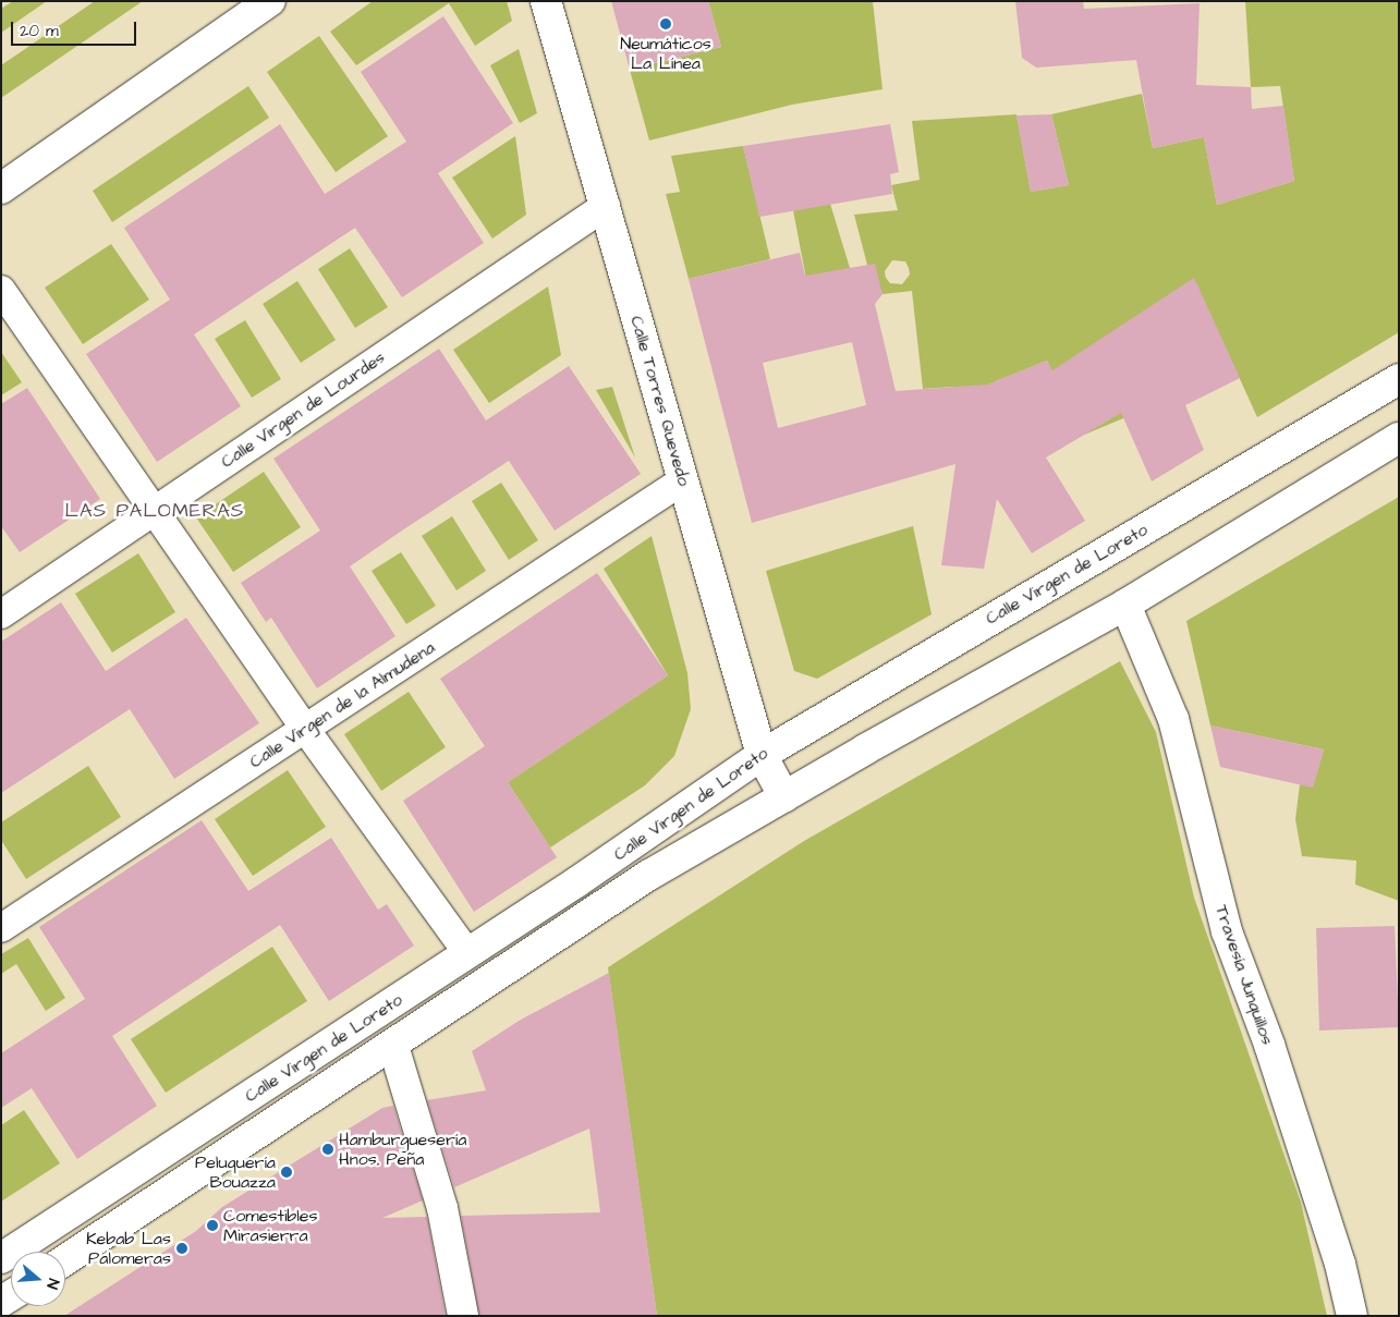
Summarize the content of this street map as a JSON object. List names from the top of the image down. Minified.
{"streets":{"main road":["Calle Torres Quevedo","Calle Virgen de Loreto","Travesía Junquillos"],"street":["Calle Virgen de Lourdes","Calle Virgen de la Almudena"]},"crossings":[["Calle Torres Quevedo","Calle Virgen de Lourdes"],["Calle Torres Quevedo","Calle Virgen de Loreto"],["Calle Torres Quevedo","Calle Virgen de la Almudena"],["Calle Virgen de Loreto","Travesía Junquillos"]],"districts":["LAS PALOMERAS"],"places":["Neumáticos La Línea","Hamburguesería Hnos. Peña","Peluquería Bouazza","Comestibles Mirasierra","Kebab Las Palomeras"],"scale_bar":"20 m","north":"right"}
